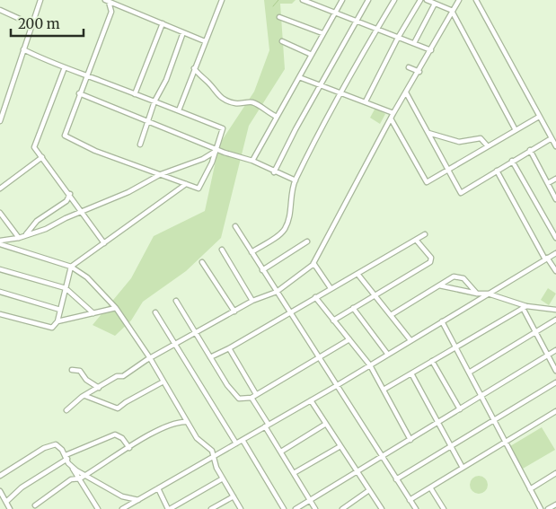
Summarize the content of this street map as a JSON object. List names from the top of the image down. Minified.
{"scale_bar":"200 m"}
